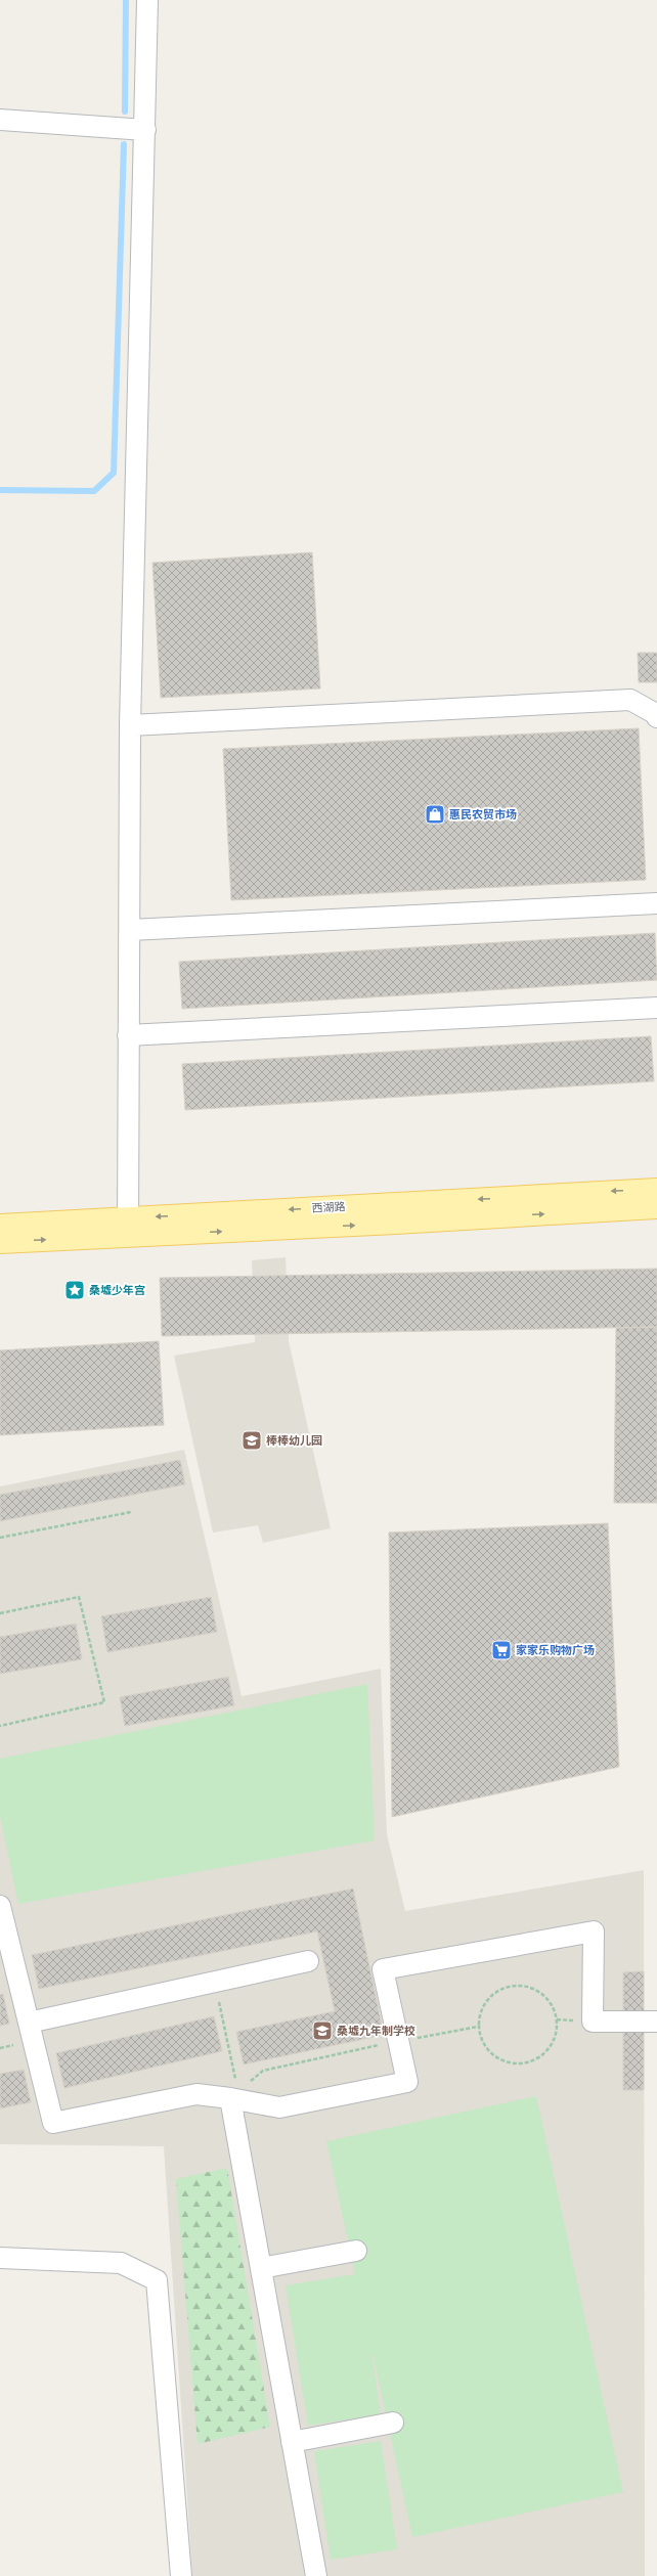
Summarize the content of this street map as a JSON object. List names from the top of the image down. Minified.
{"streets":{"main road":["西湖路"]},"places":{"shop":["惠民农贸市场"],"place":["桑墟少年宫"],"school or university":["棒棒幼儿园","桑墟九年制学校"],"supermarket":["家家乐购物广场"]}}
